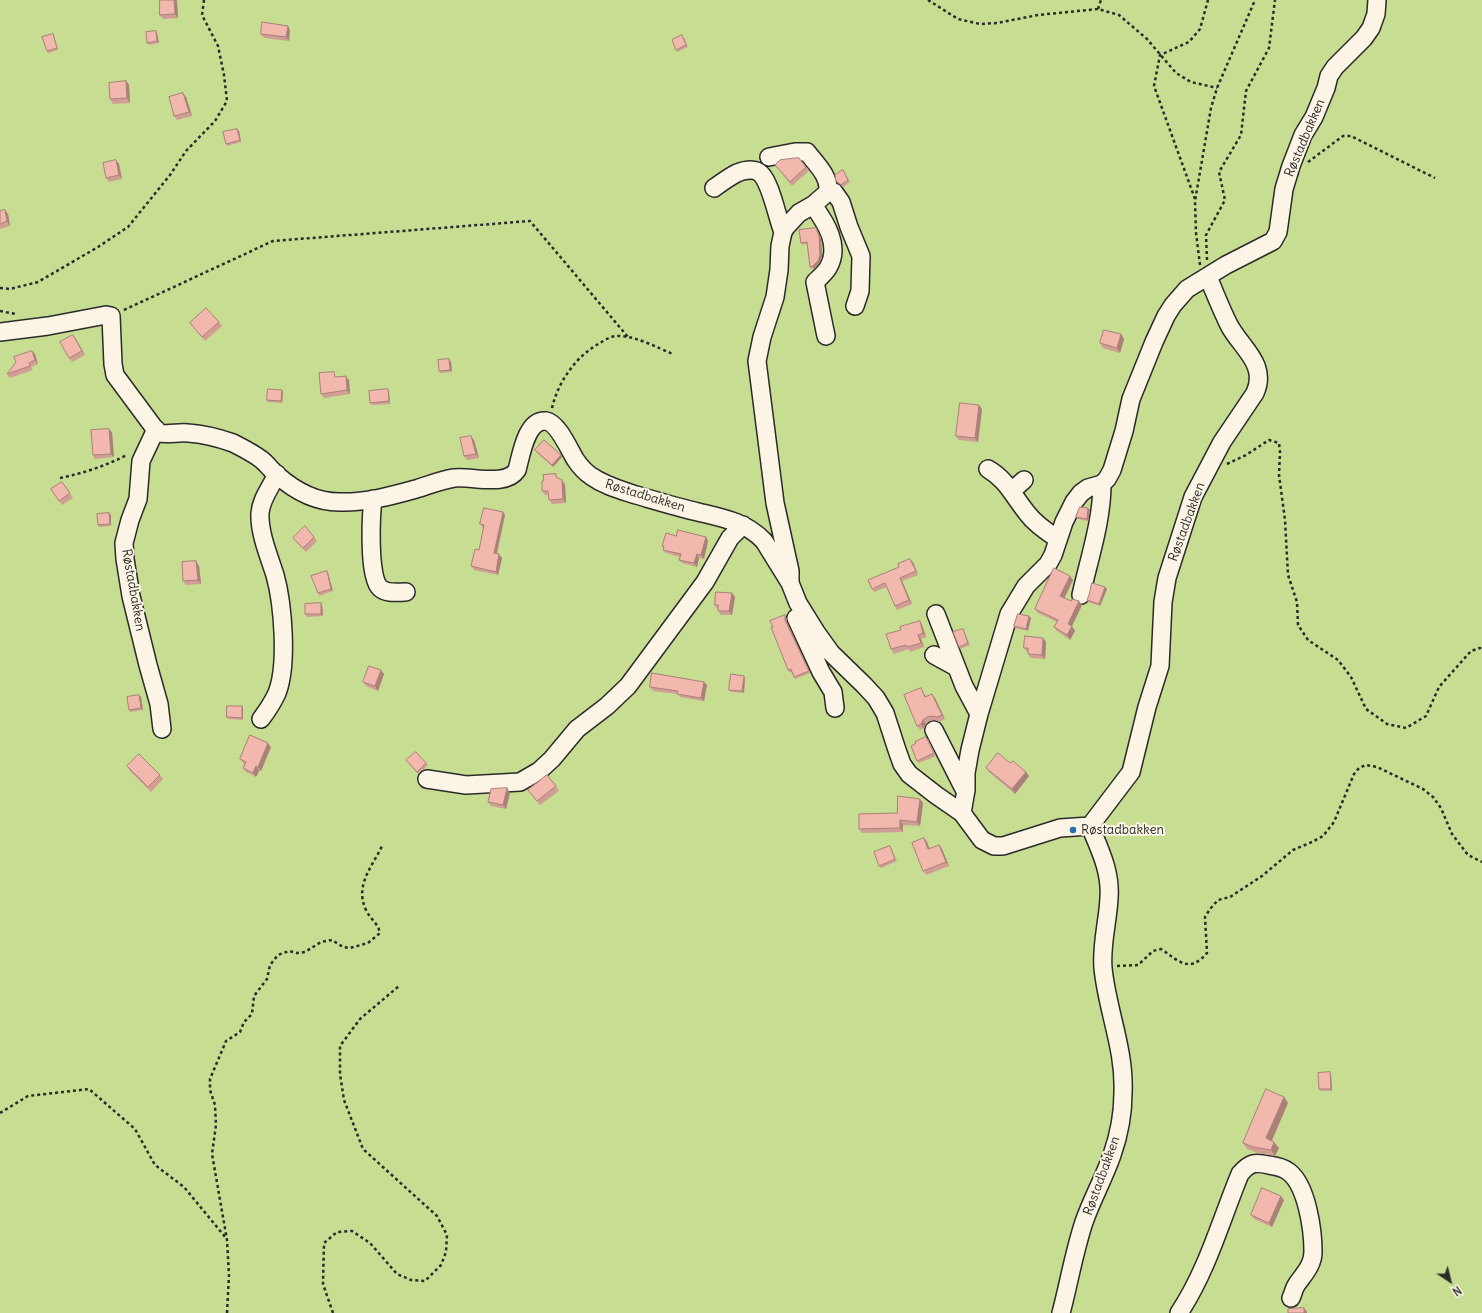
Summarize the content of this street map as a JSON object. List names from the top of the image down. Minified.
{"streets":{"street":["Røstadbakken"]},"places":["Røstadbakken"],"north":"bottom right"}
